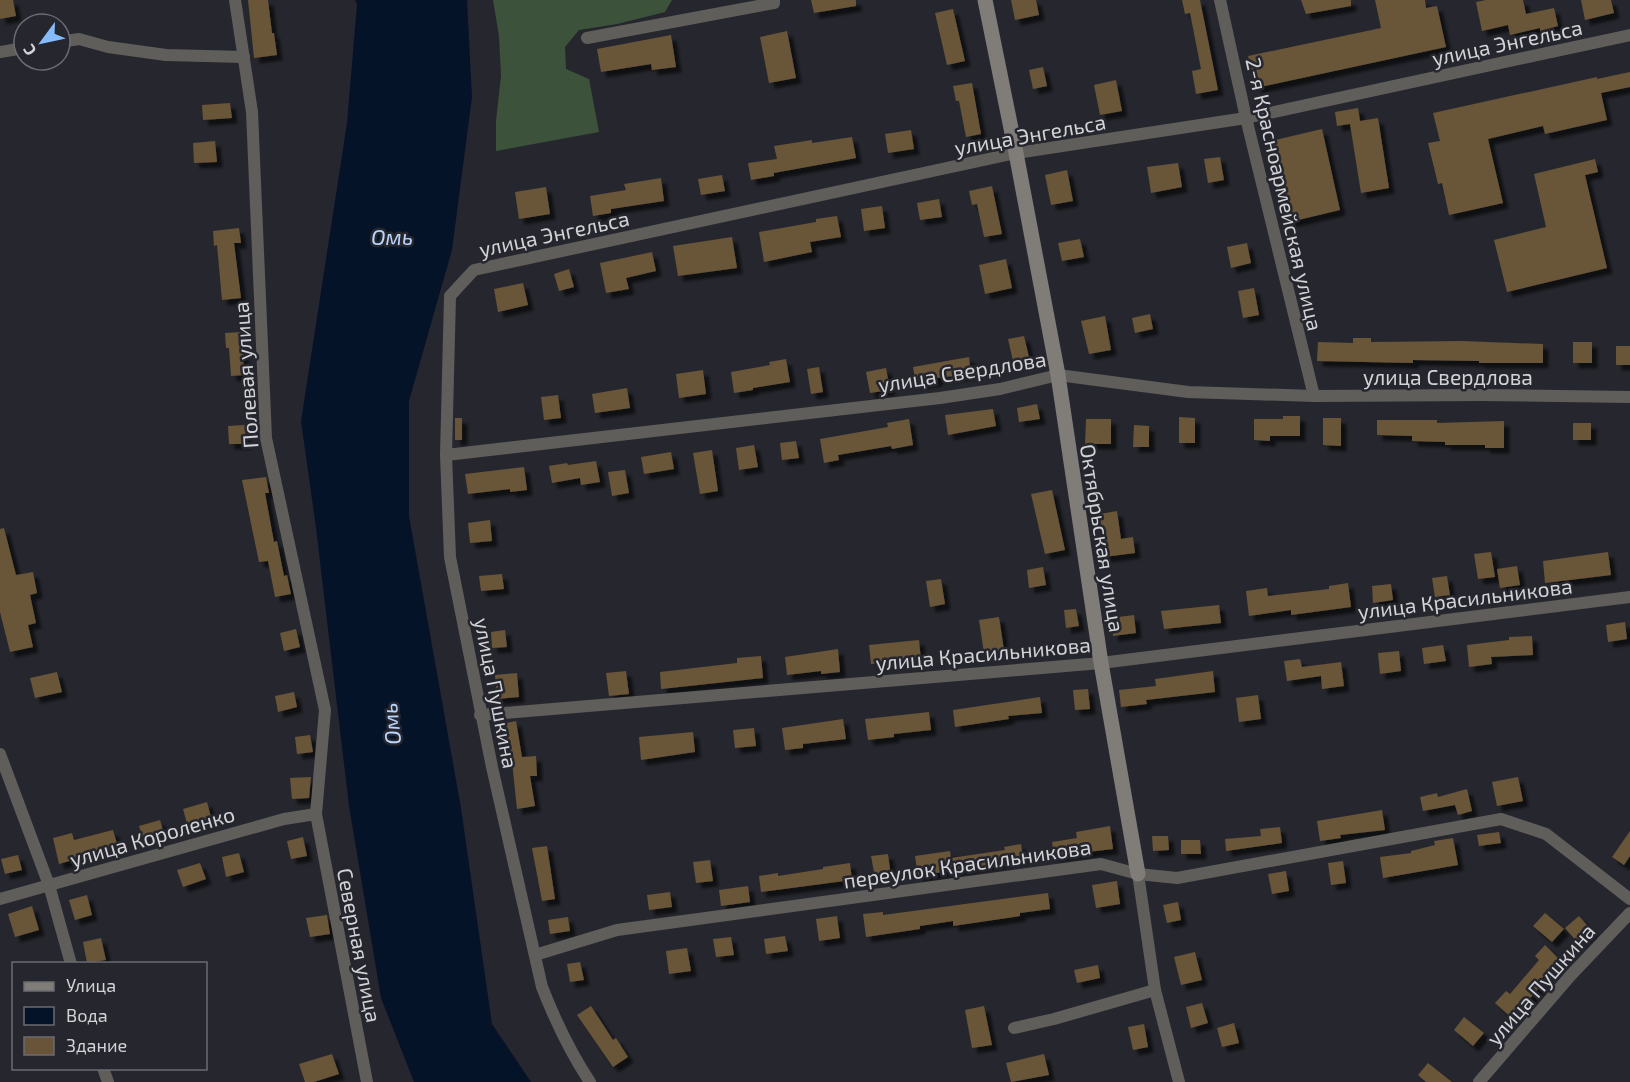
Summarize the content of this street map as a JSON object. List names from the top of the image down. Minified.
{"streets":{"street":["улица Энгельса","2-я Красноармейская улица","улица Свердлова","Полевая улица","Октябрьская улица","улица Красильникова","улица Пушкина","улица Короленко","переулок Красильникова","Северная улица"]},"crossings":[["улица Энгельса","2-я Красноармейская улица"],["улица Энгельса","Октябрьская улица"],["улица Энгельса","улица Пушкина"],["2-я Красноармейская улица","улица Свердлова"],["улица Свердлова","Октябрьская улица"],["улица Свердлова","улица Пушкина"],["Полевая улица","улица Короленко"],["Полевая улица","Северная улица"],["Октябрьская улица","улица Красильникова"],["Октябрьская улица","переулок Красильникова"],["улица Красильникова","улица Пушкина"],["улица Пушкина","переулок Красильникова"],["улица Короленко","Северная улица"]],"water":["Омь"],"legend":["Улица","Вода","Здание"],"north":"bottom left"}
